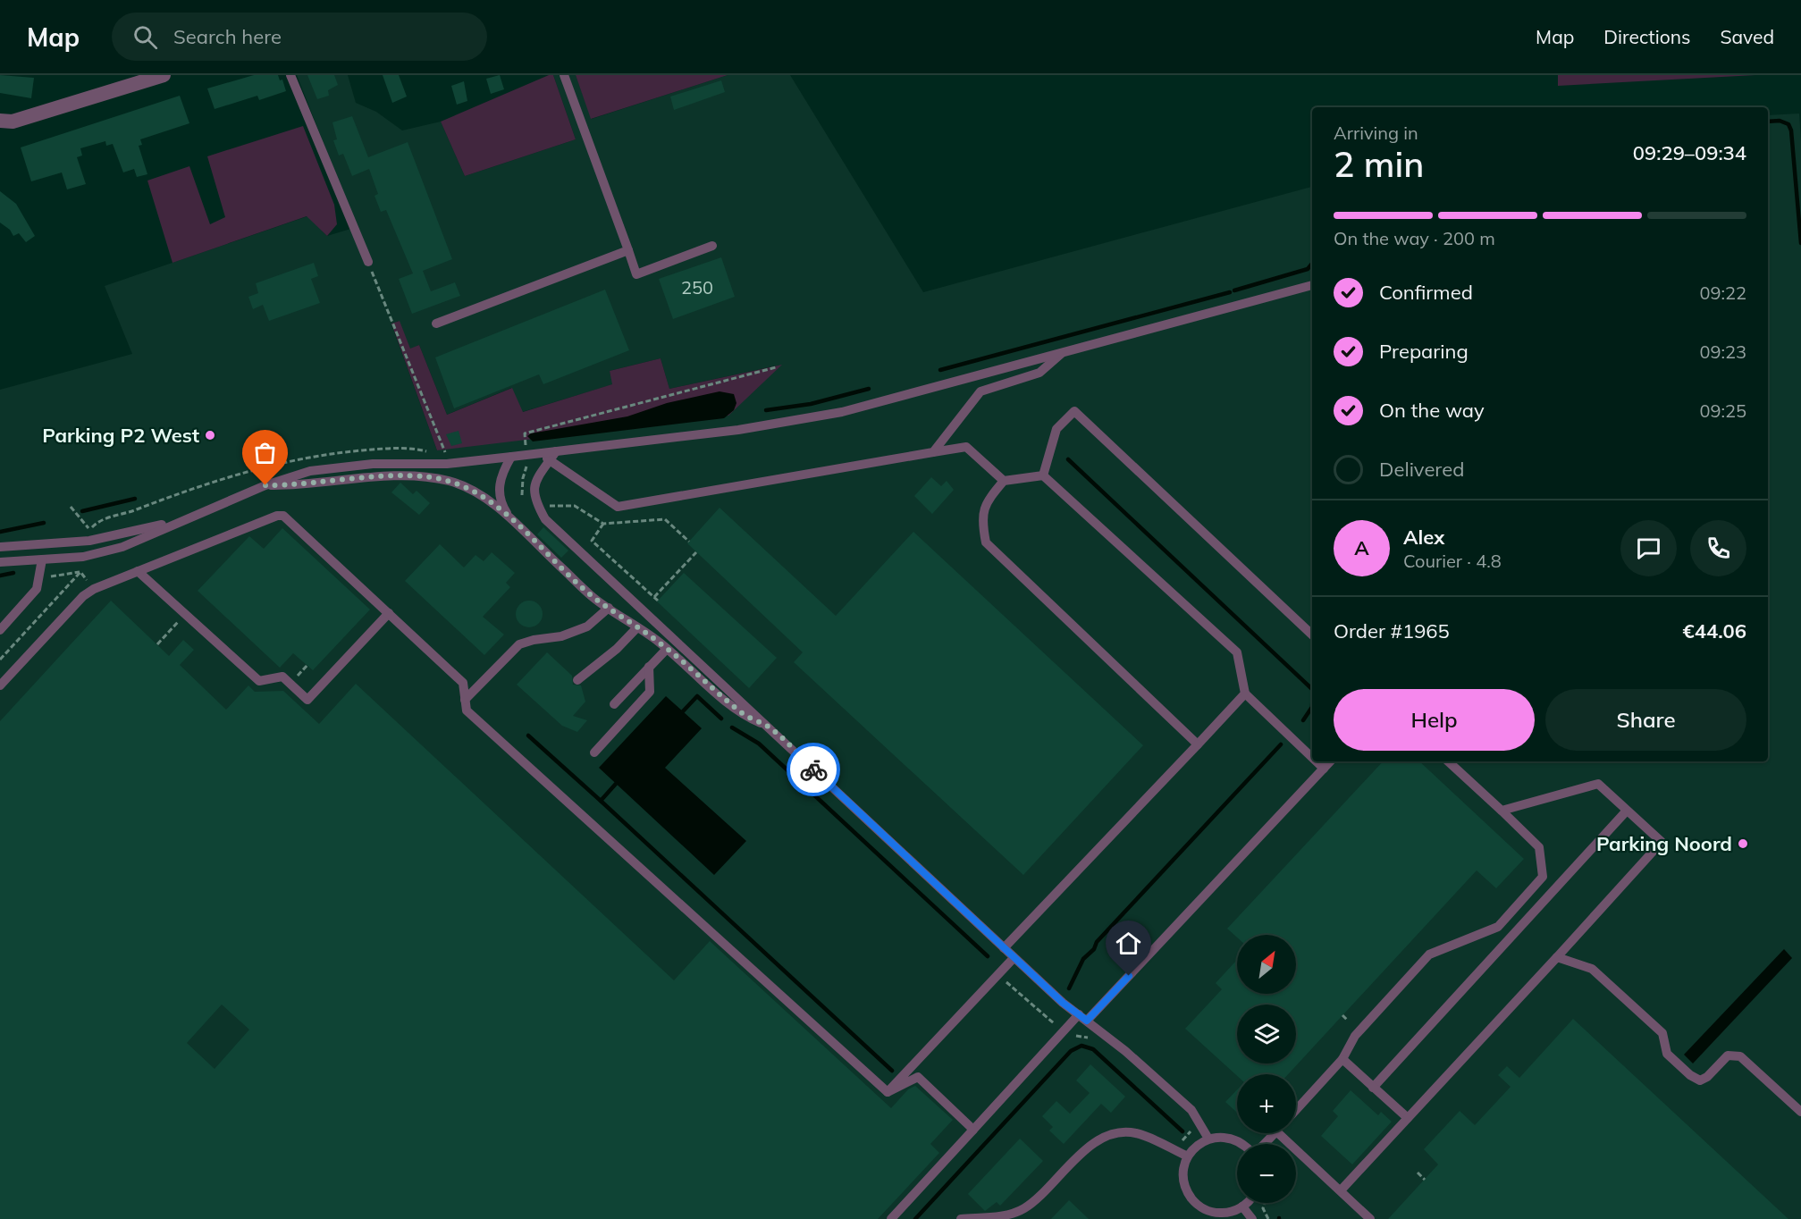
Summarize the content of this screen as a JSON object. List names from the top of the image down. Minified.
{"places":["Parking P2 West","Parking Noord"],"house_numbers":["250"],"north":"top right","page":{"header":"Map","search":"Search here","nav":["Map","Directions","Saved"],"heading":["2 min","Arriving in","09:29–09:34"],"panel":["Alex","Courier · 4.8","Order #1965","€44.06"],"bar":"On the way · 200 m","list":[["Confirmed","09:22"],["Preparing","09:23"],["On the way","09:25"],"Delivered"],"round":"A","buttons":["Help","Share"],"map_buttons":["+","−"]}}
